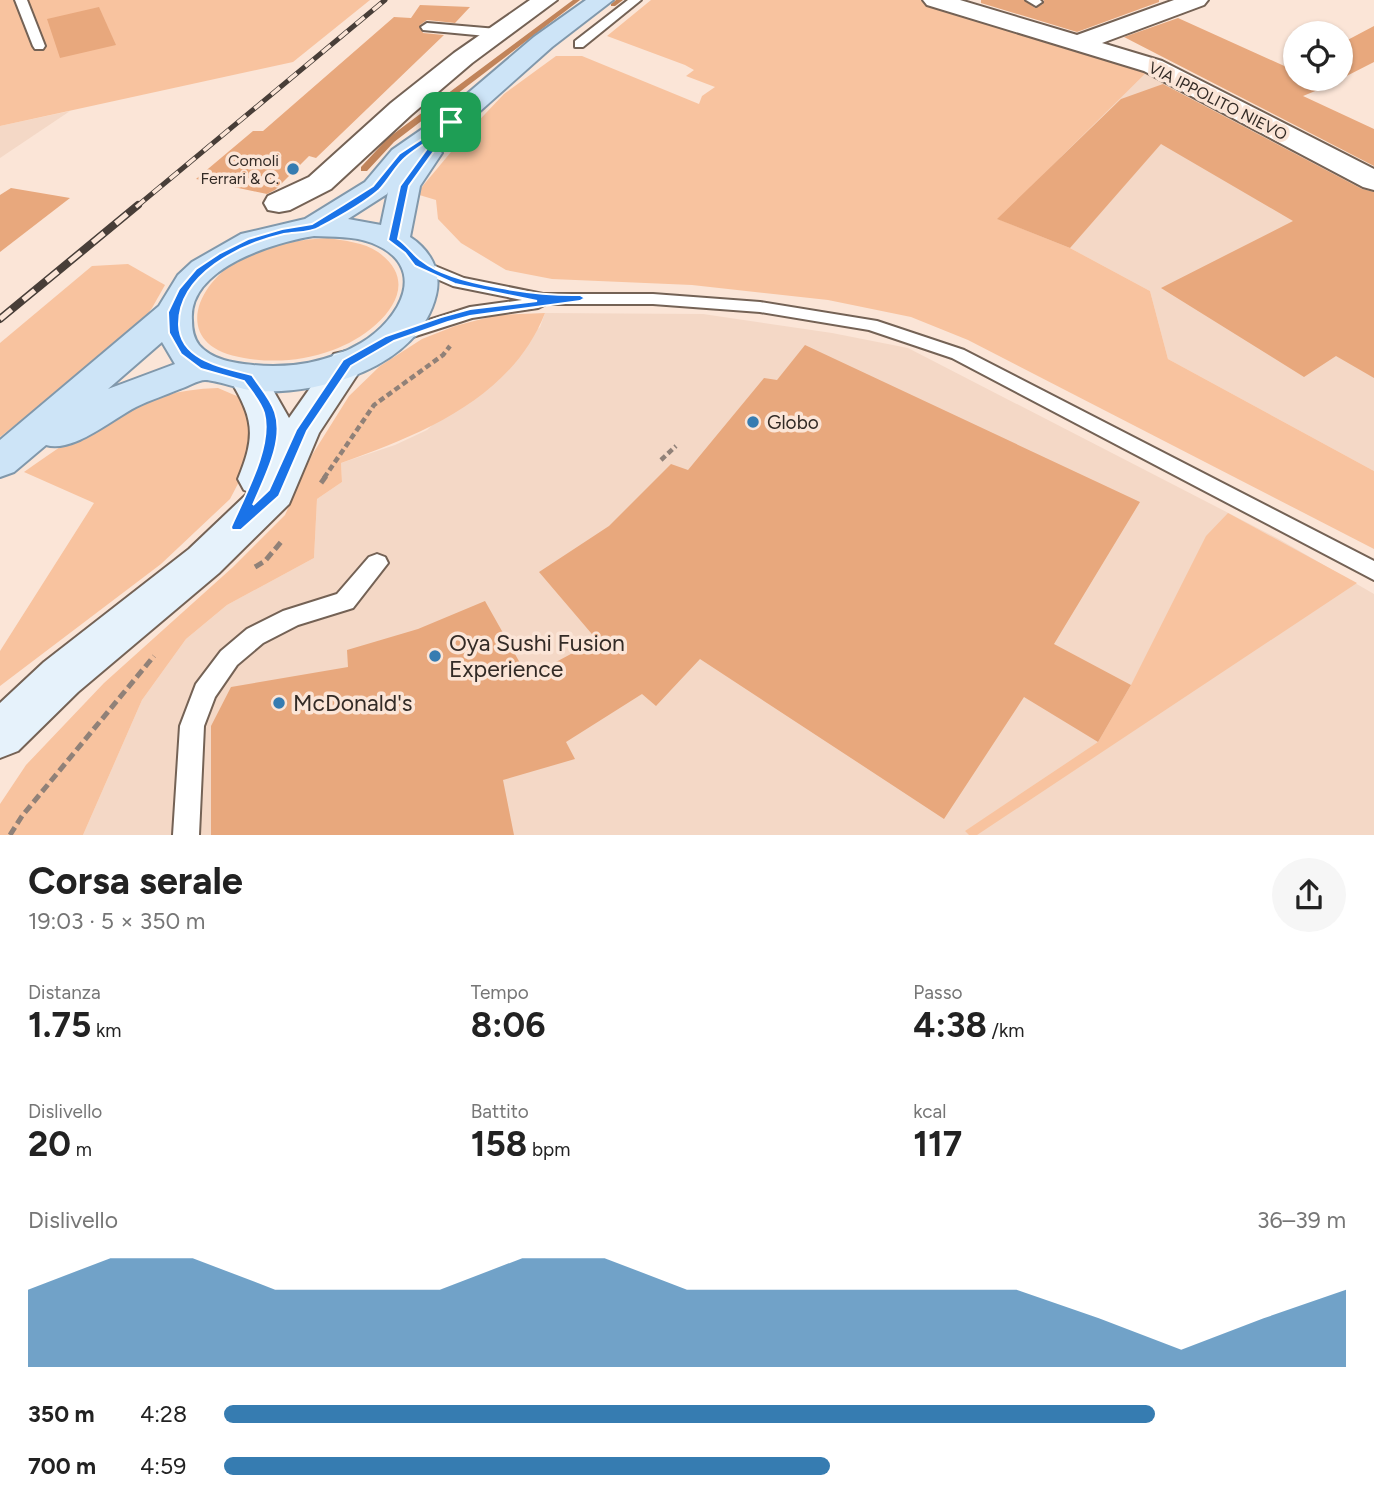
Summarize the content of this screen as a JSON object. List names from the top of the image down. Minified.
{"streets":{"street":["VIA IPPOLITO NIEVO"]},"places":["Comoli Ferrari & C.","Globo","Oya Sushi Fusion Experience","McDonald's"],"page":{"heading":["Corsa serale","19:03 · 5 × 350 m"],"stats":[["Distanza","1.75 km"],["Tempo","8:06"],["Passo","4:38 /km"],["Dislivello","20 m"],["Battito","158 bpm"],["kcal","117"]],"chart":["Dislivello","36–39 m"],"list":[{"name":"350 m","note":"4:28"},{"name":"700 m","note":"4:59"}]}}
